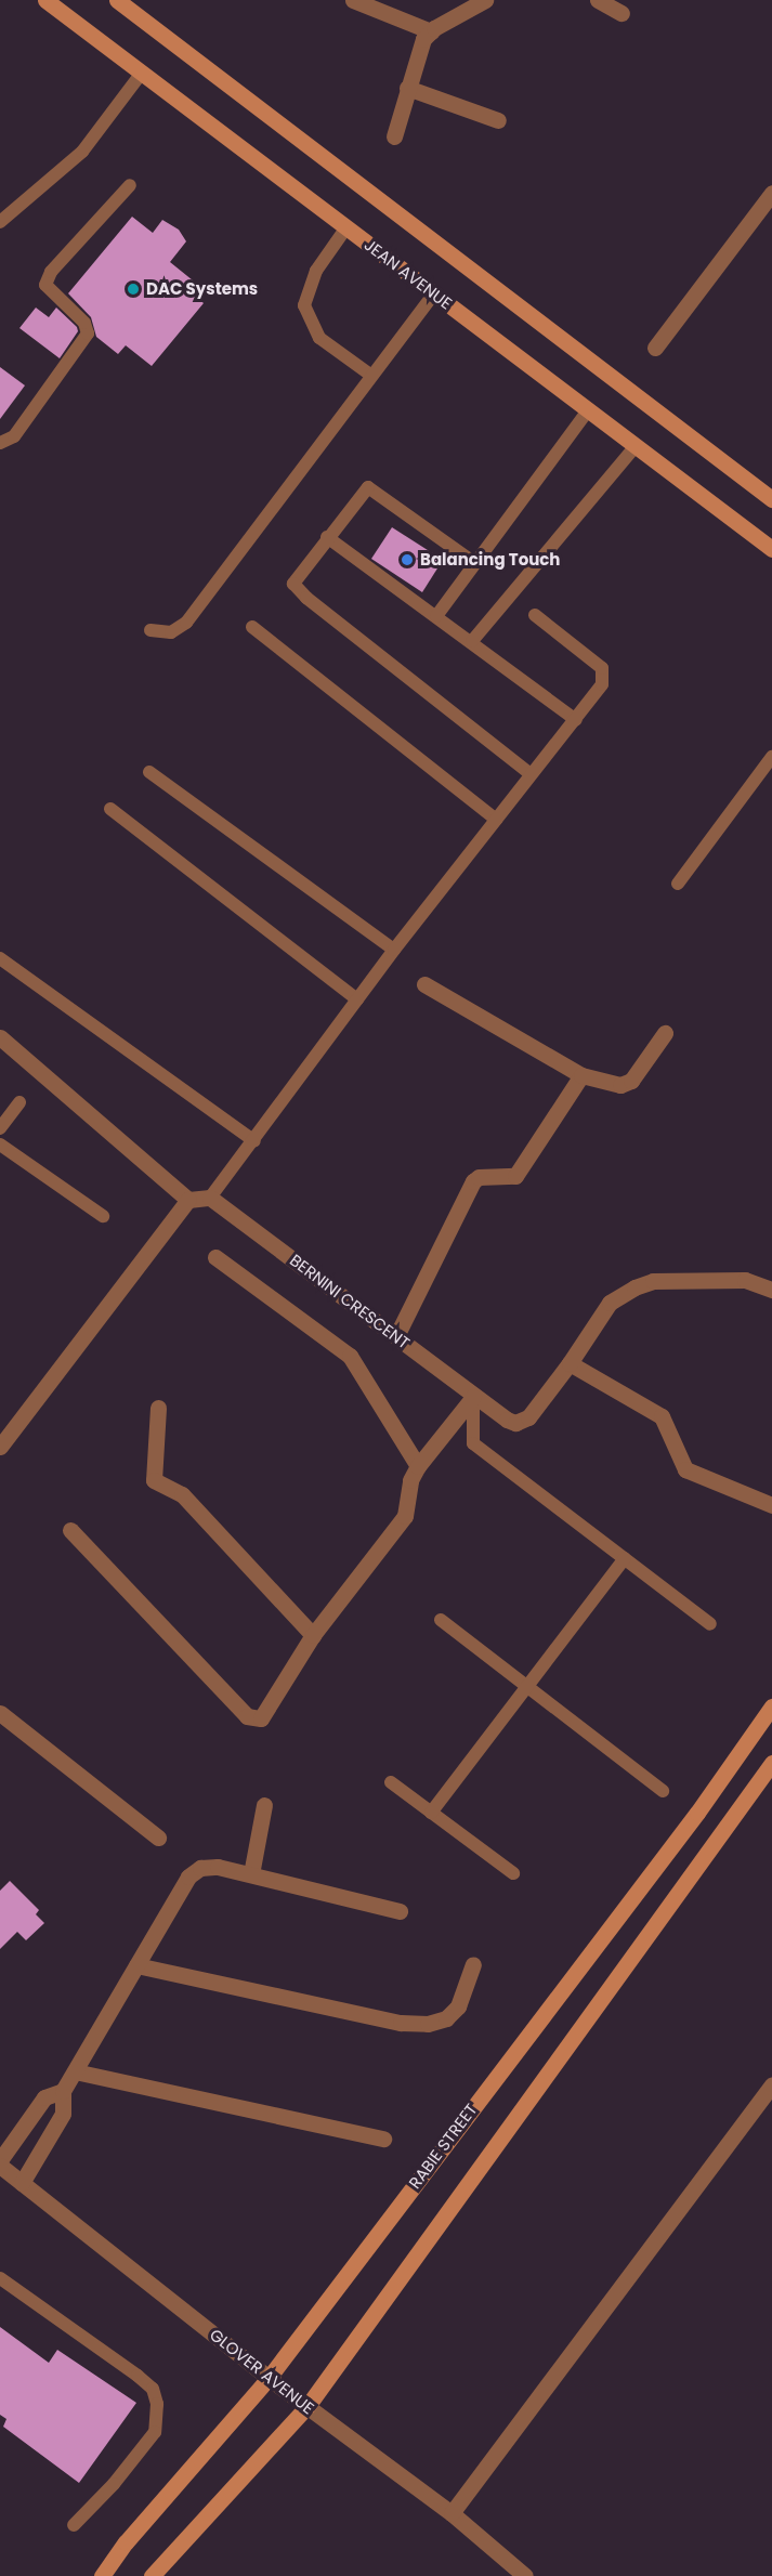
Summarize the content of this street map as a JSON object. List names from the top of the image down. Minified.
{"streets":{"main road":["JEAN AVENUE","RABIE STREET"],"street":["BERNINI CRESCENT","GLOVER AVENUE"]},"crossings":[["RABIE STREET","GLOVER AVENUE"]],"places":["DAC Systems","Balancing Touch"]}
